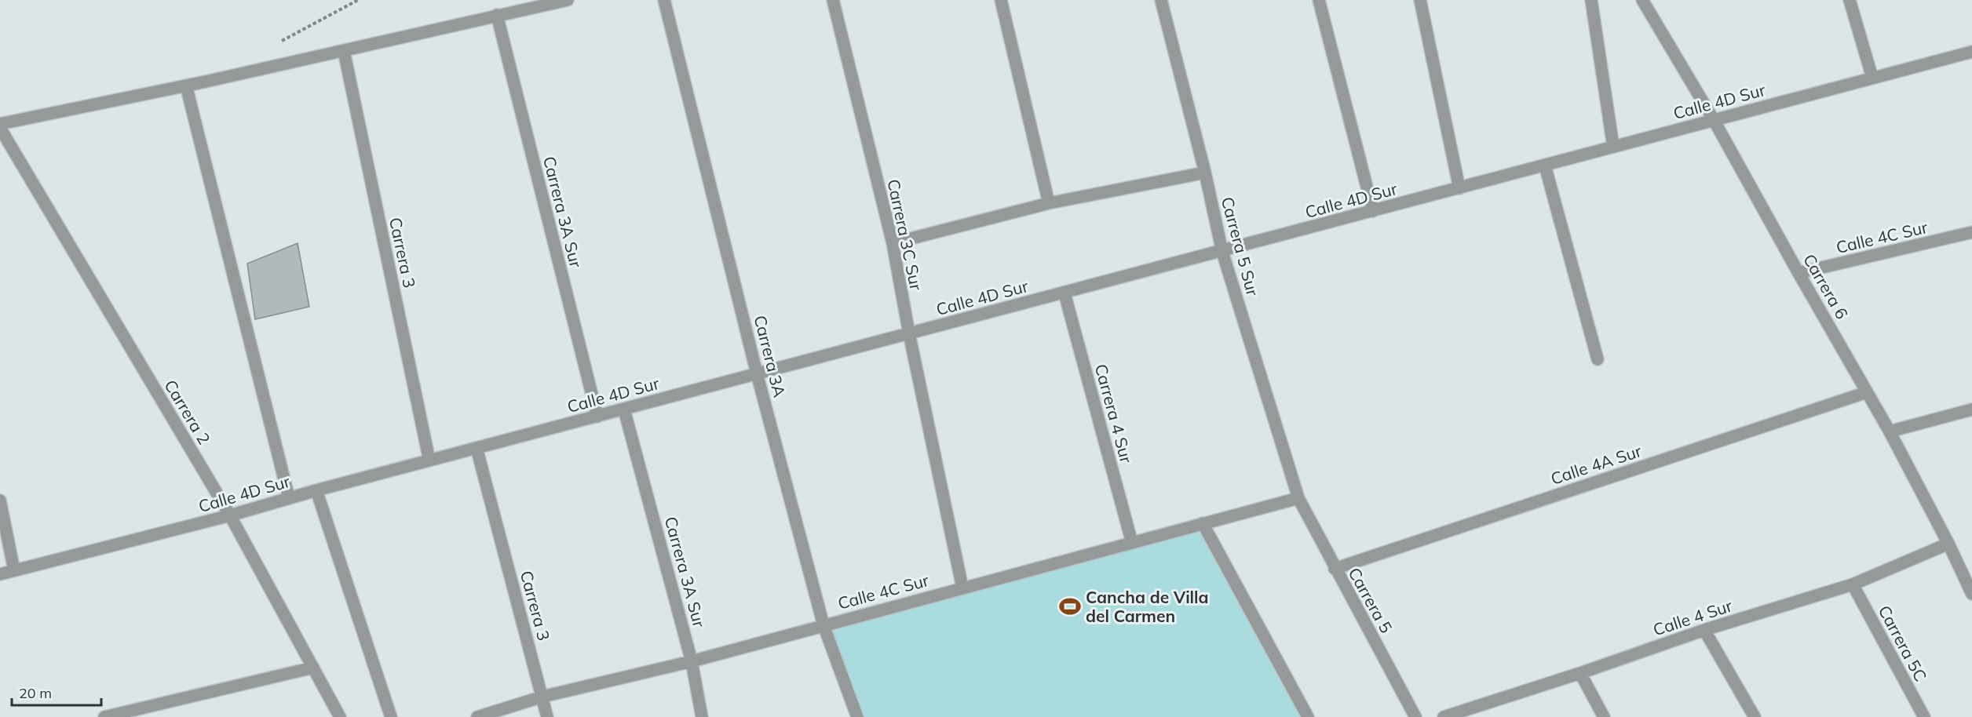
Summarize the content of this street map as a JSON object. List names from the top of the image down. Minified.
{"streets":{"street":["Calle 4D Sur","Carrera 3A Sur","Carrera 3C Sur","Calle 4C Sur","Carrera 5 Sur","Carrera 3","Carrera 6","Carrera 3A","Carrera 2","Carrera 4 Sur","Calle 4A Sur","Carrera 5","Calle 4 Sur","Carrera 5C"]},"crossings":[["Calle 4D Sur","Carrera 3A Sur"],["Calle 4D Sur","Carrera 3C Sur"],["Calle 4D Sur","Carrera 5 Sur"],["Calle 4D Sur","Carrera 3"],["Calle 4D Sur","Carrera 6"],["Calle 4D Sur","Carrera 3A"],["Calle 4D Sur","Carrera 2"],["Calle 4D Sur","Carrera 4 Sur"],["Carrera 3A Sur","Calle 4C Sur"],["Carrera 3C Sur","Calle 4C Sur"],["Calle 4C Sur","Carrera 5 Sur"],["Calle 4C Sur","Carrera 3"],["Calle 4C Sur","Carrera 6"],["Calle 4C Sur","Carrera 3A"],["Calle 4C Sur","Carrera 4 Sur"],["Calle 4C Sur","Carrera 5"],["Carrera 5 Sur","Carrera 5"],["Carrera 6","Calle 4A Sur"],["Carrera 6","Calle 4 Sur"],["Calle 4A Sur","Carrera 5"],["Calle 4 Sur","Carrera 5C"]],"places":{"sports":["Cancha de Villa del Carmen"]},"scale_bar":"20 m"}
